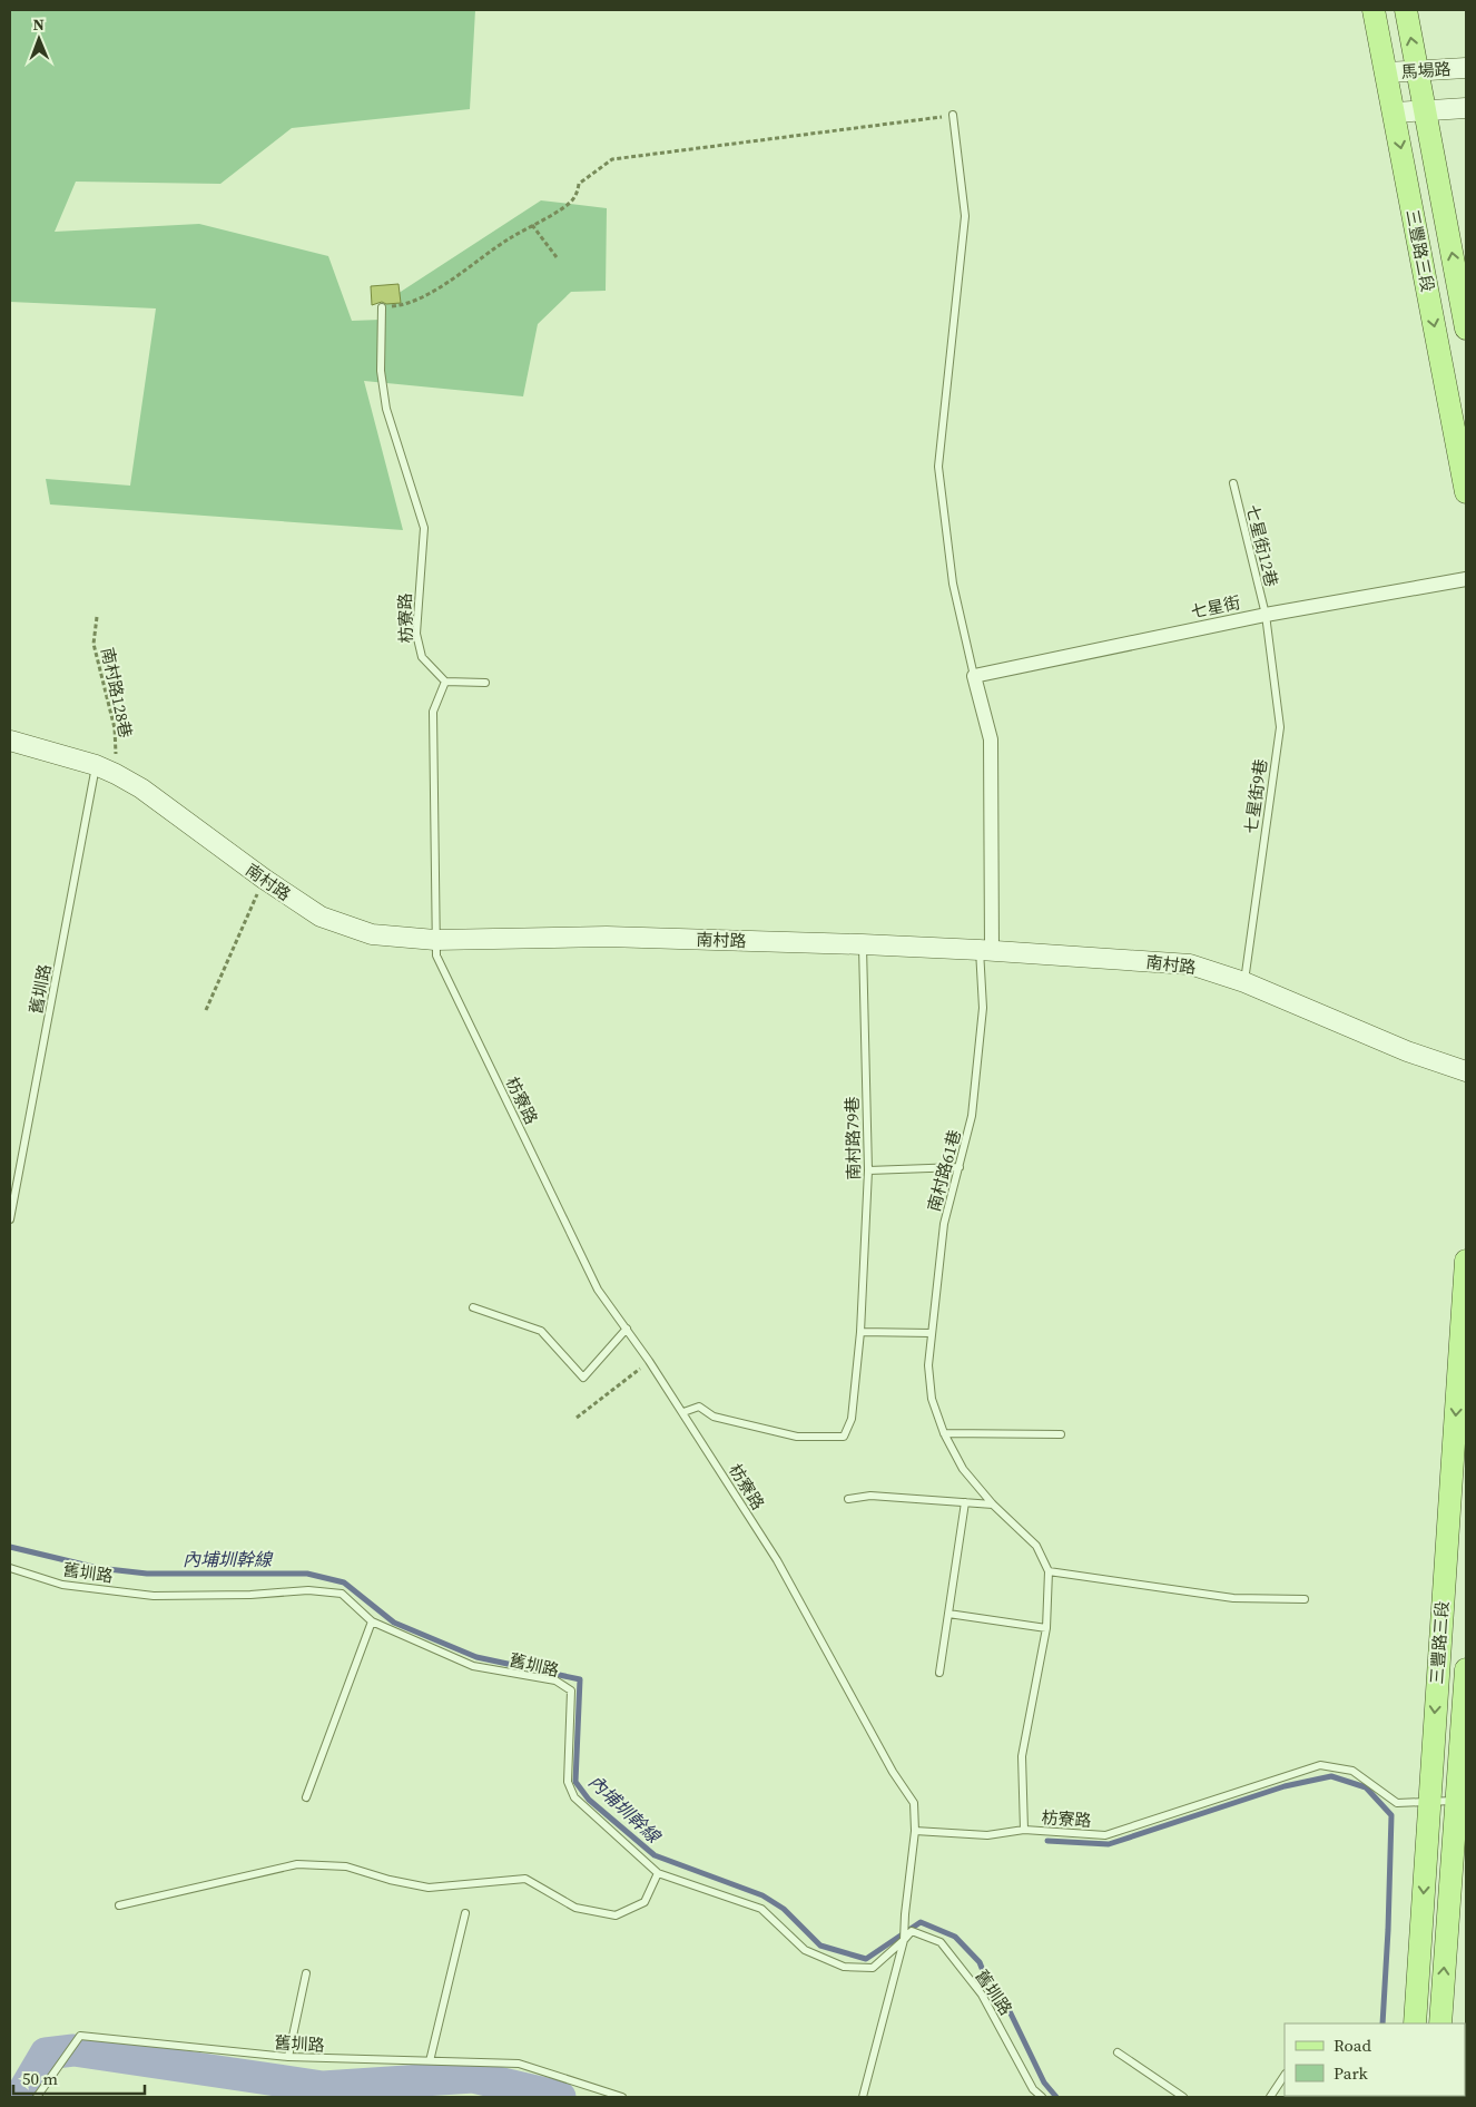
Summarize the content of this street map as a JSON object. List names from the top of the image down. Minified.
{"streets":{"main road":["三豐路三段"],"street":["馬場路","七星街","南村路"],"lane":["七星街12巷","枋寮路","七星街9巷","舊圳路","南村路79巷","南村路61巷"],"path":["南村路128巷"]},"crossings":[["馬場路","三豐路三段"],["三豐路三段","枋寮路"],["七星街12巷","七星街"],["七星街12巷","七星街9巷"],["七星街","七星街9巷"],["枋寮路","南村路"],["枋寮路","南村路79巷"],["枋寮路","南村路61巷"],["南村路128巷","南村路"],["七星街9巷","南村路"],["南村路","舊圳路"],["南村路","南村路79巷"],["南村路","南村路61巷"]],"water":["內埔圳幹線"],"legend":["Road","Park"],"scale_bar":"50 m","north":"top"}
